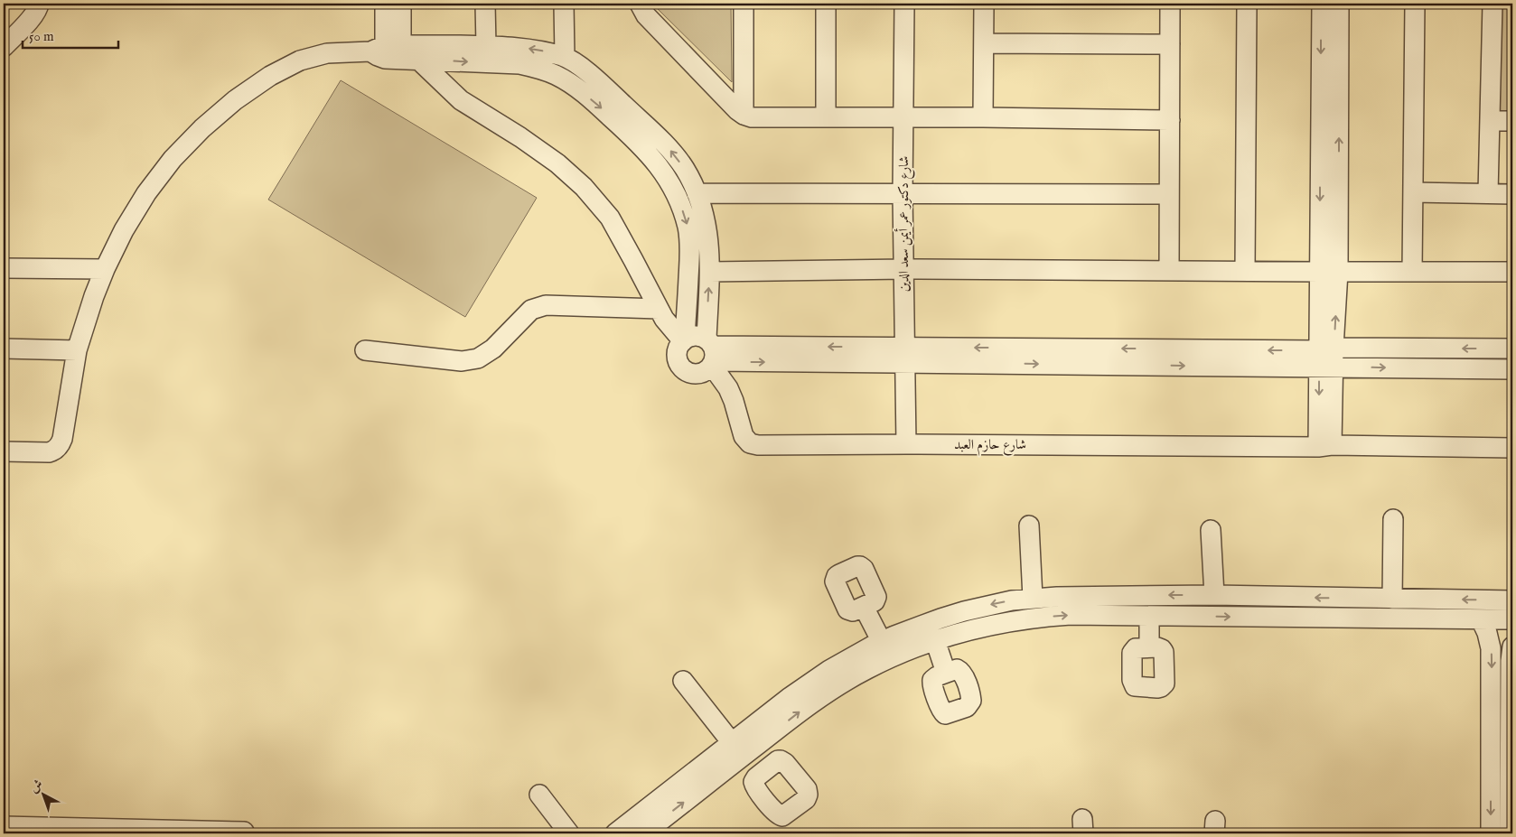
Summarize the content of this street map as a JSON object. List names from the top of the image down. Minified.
{"streets":{"street":["شارع دكتور عمر أيمن سعد الدين","شارع حازم العبد"]},"crossings":[["شارع دكتور عمر أيمن سعد الدين","شارع حازم العبد"]],"scale_bar":"50 m","north":"top left"}
